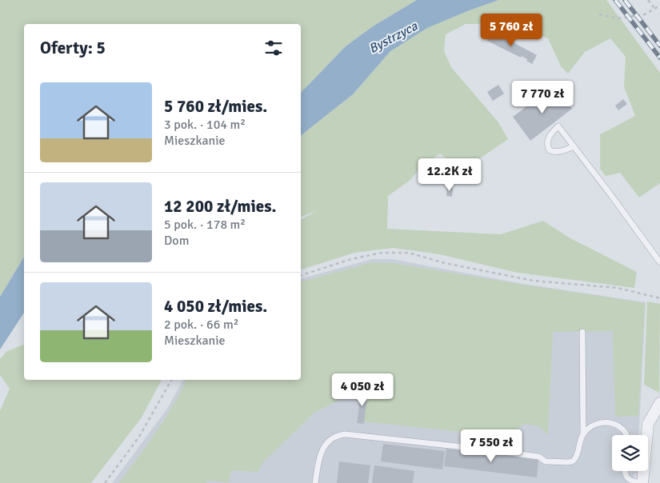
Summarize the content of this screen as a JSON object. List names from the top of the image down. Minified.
{"water":["Bystrzyca"],"page":{"price":["5 760 zł","7 770 zł","12.2K zł","4 050 zł","7 550 zł"],"heading":"Oferty: 5","list":[{"name":"5 760 zł/mies.","note":"3 pok. · 104 m² · Mieszkanie"},{"name":"12 200 zł/mies.","note":"5 pok. · 178 m² · Dom"},{"name":"4 050 zł/mies.","note":"2 pok. · 66 m² · Mieszkanie"}]}}
